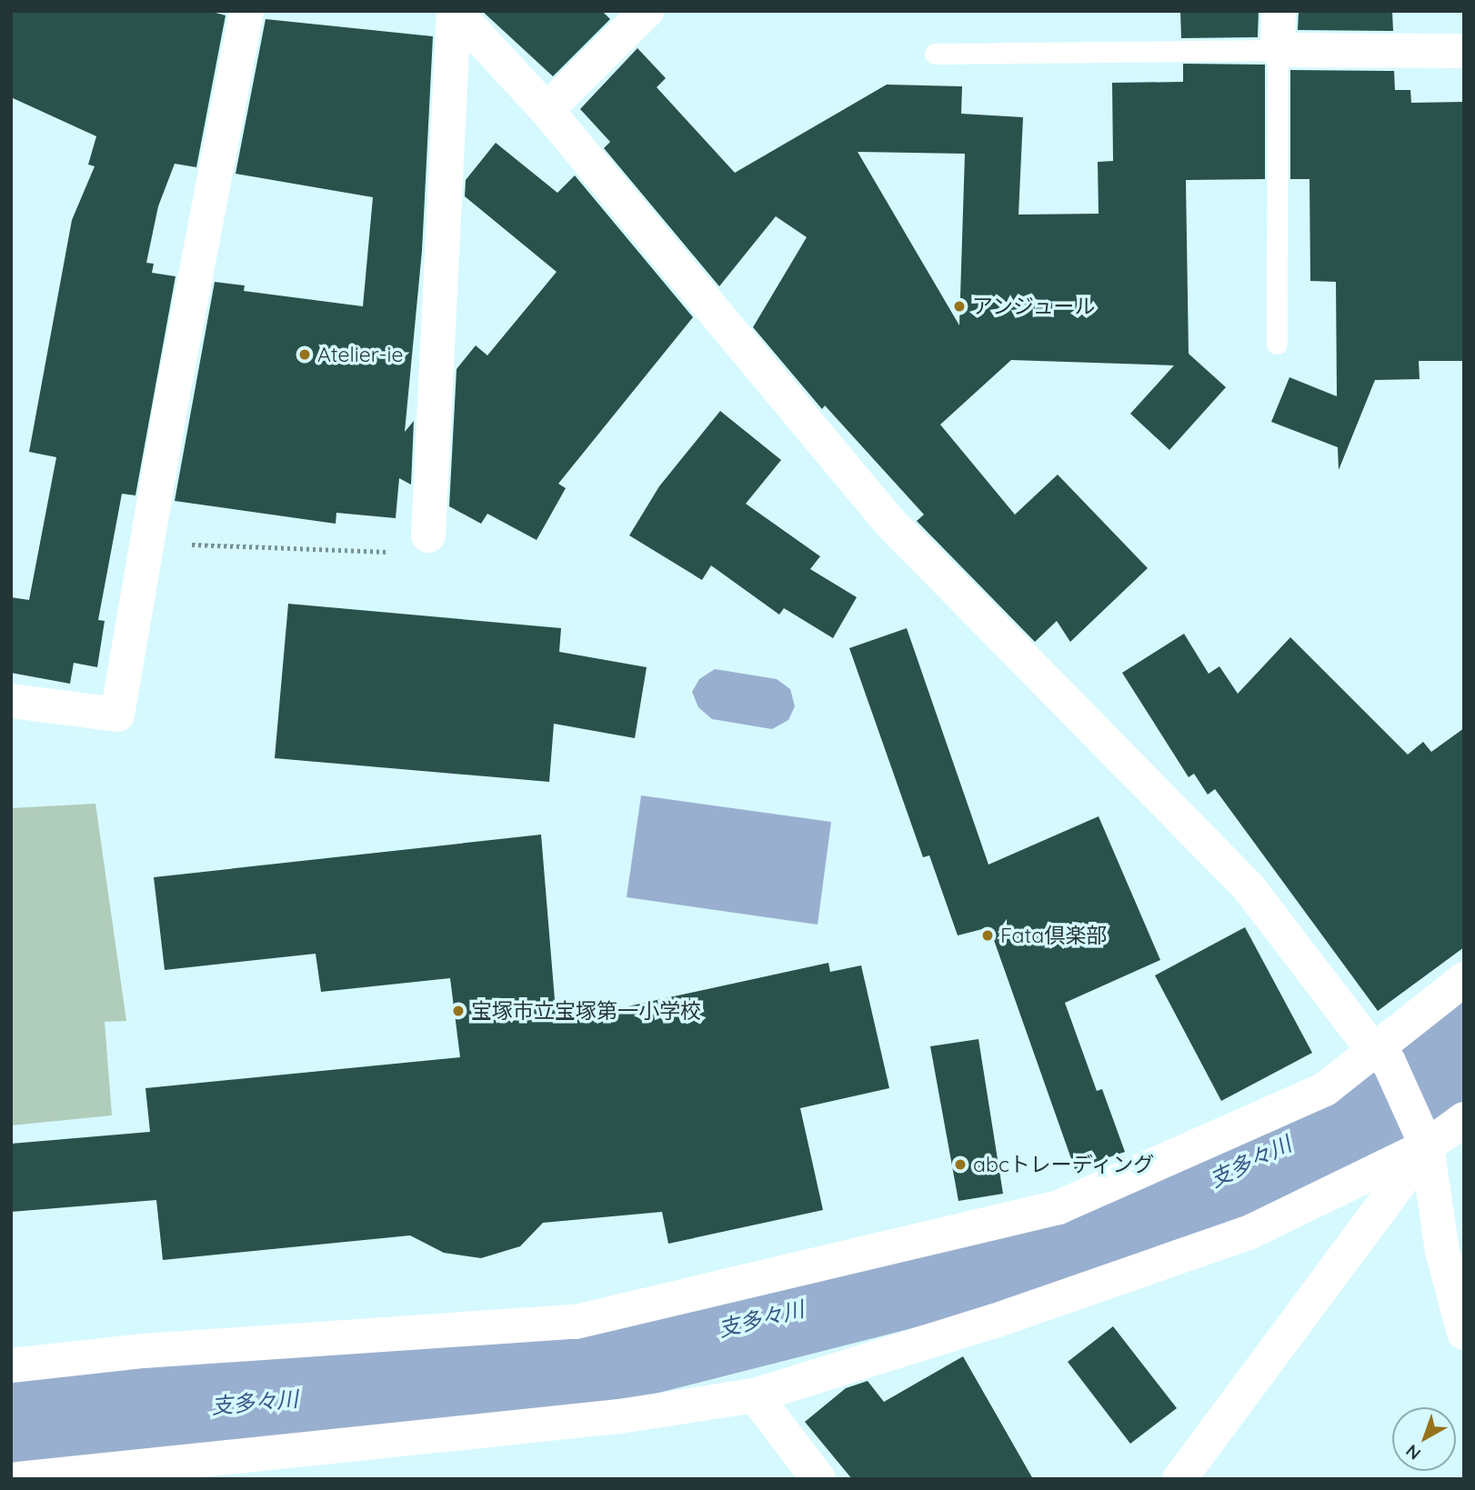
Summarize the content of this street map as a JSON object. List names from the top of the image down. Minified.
{"water":["支多々川"],"places":["アンジュール","Atelier-ie","Fata倶楽部","宝塚市立宝塚第一小学校","abcトレーディング"],"north":"bottom left"}
